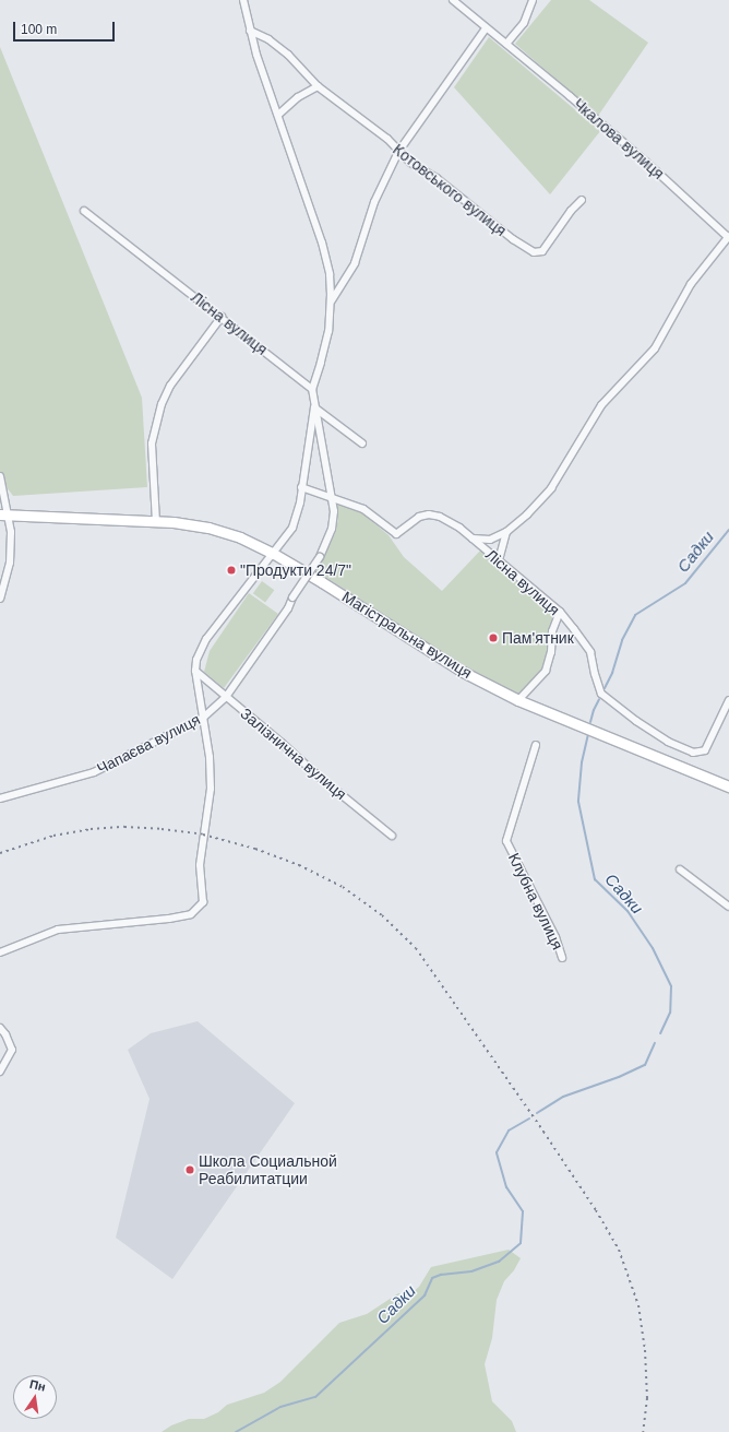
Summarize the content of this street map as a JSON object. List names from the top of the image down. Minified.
{"streets":{"main road":["Магістральна вулиця"],"street":["Чкалова вулиця","Котовського вулиця","Лісна вулиця","Чапаєва вулиця","Залізнична вулиця","Клубна вулиця"]},"crossings":[["Лісна вулиця","Чапаєва вулиця"],["Чапаєва вулиця","Залізнична вулиця"]],"water":["Садки"],"places":["\"Продукти 24/7\"","Пам'ятник","Школа Социальной Реабилитатции"],"scale_bar":"100 m","north":"top"}
